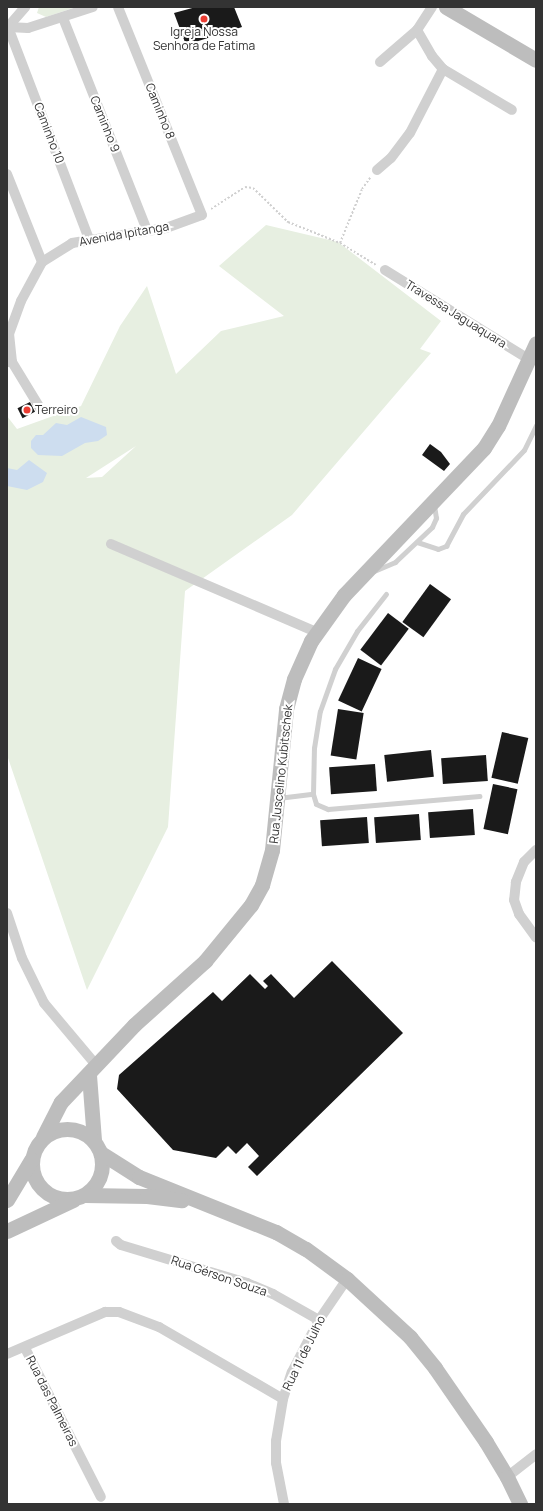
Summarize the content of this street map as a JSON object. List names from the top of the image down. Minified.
{"streets":{"main road":["Rua Juscelino Kubitschek"],"street":["Caminho 8","Caminho 9","Caminho 10","Avenida Ipitanga","Travessa Jaguaquara","Rua Gérson Souza","Rua 11 de Julho","Rua das Palmeiras"]},"crossings":[["Caminho 8","Avenida Ipitanga"],["Caminho 9","Avenida Ipitanga"],["Caminho 10","Avenida Ipitanga"],["Travessa Jaguaquara","Rua Juscelino Kubitschek"],["Rua Gérson Souza","Rua 11 de Julho"],["Rua 11 de Julho","Rua das Palmeiras"]],"places":["Igreja Nossa Senhora de Fatima","Terreiro"]}
